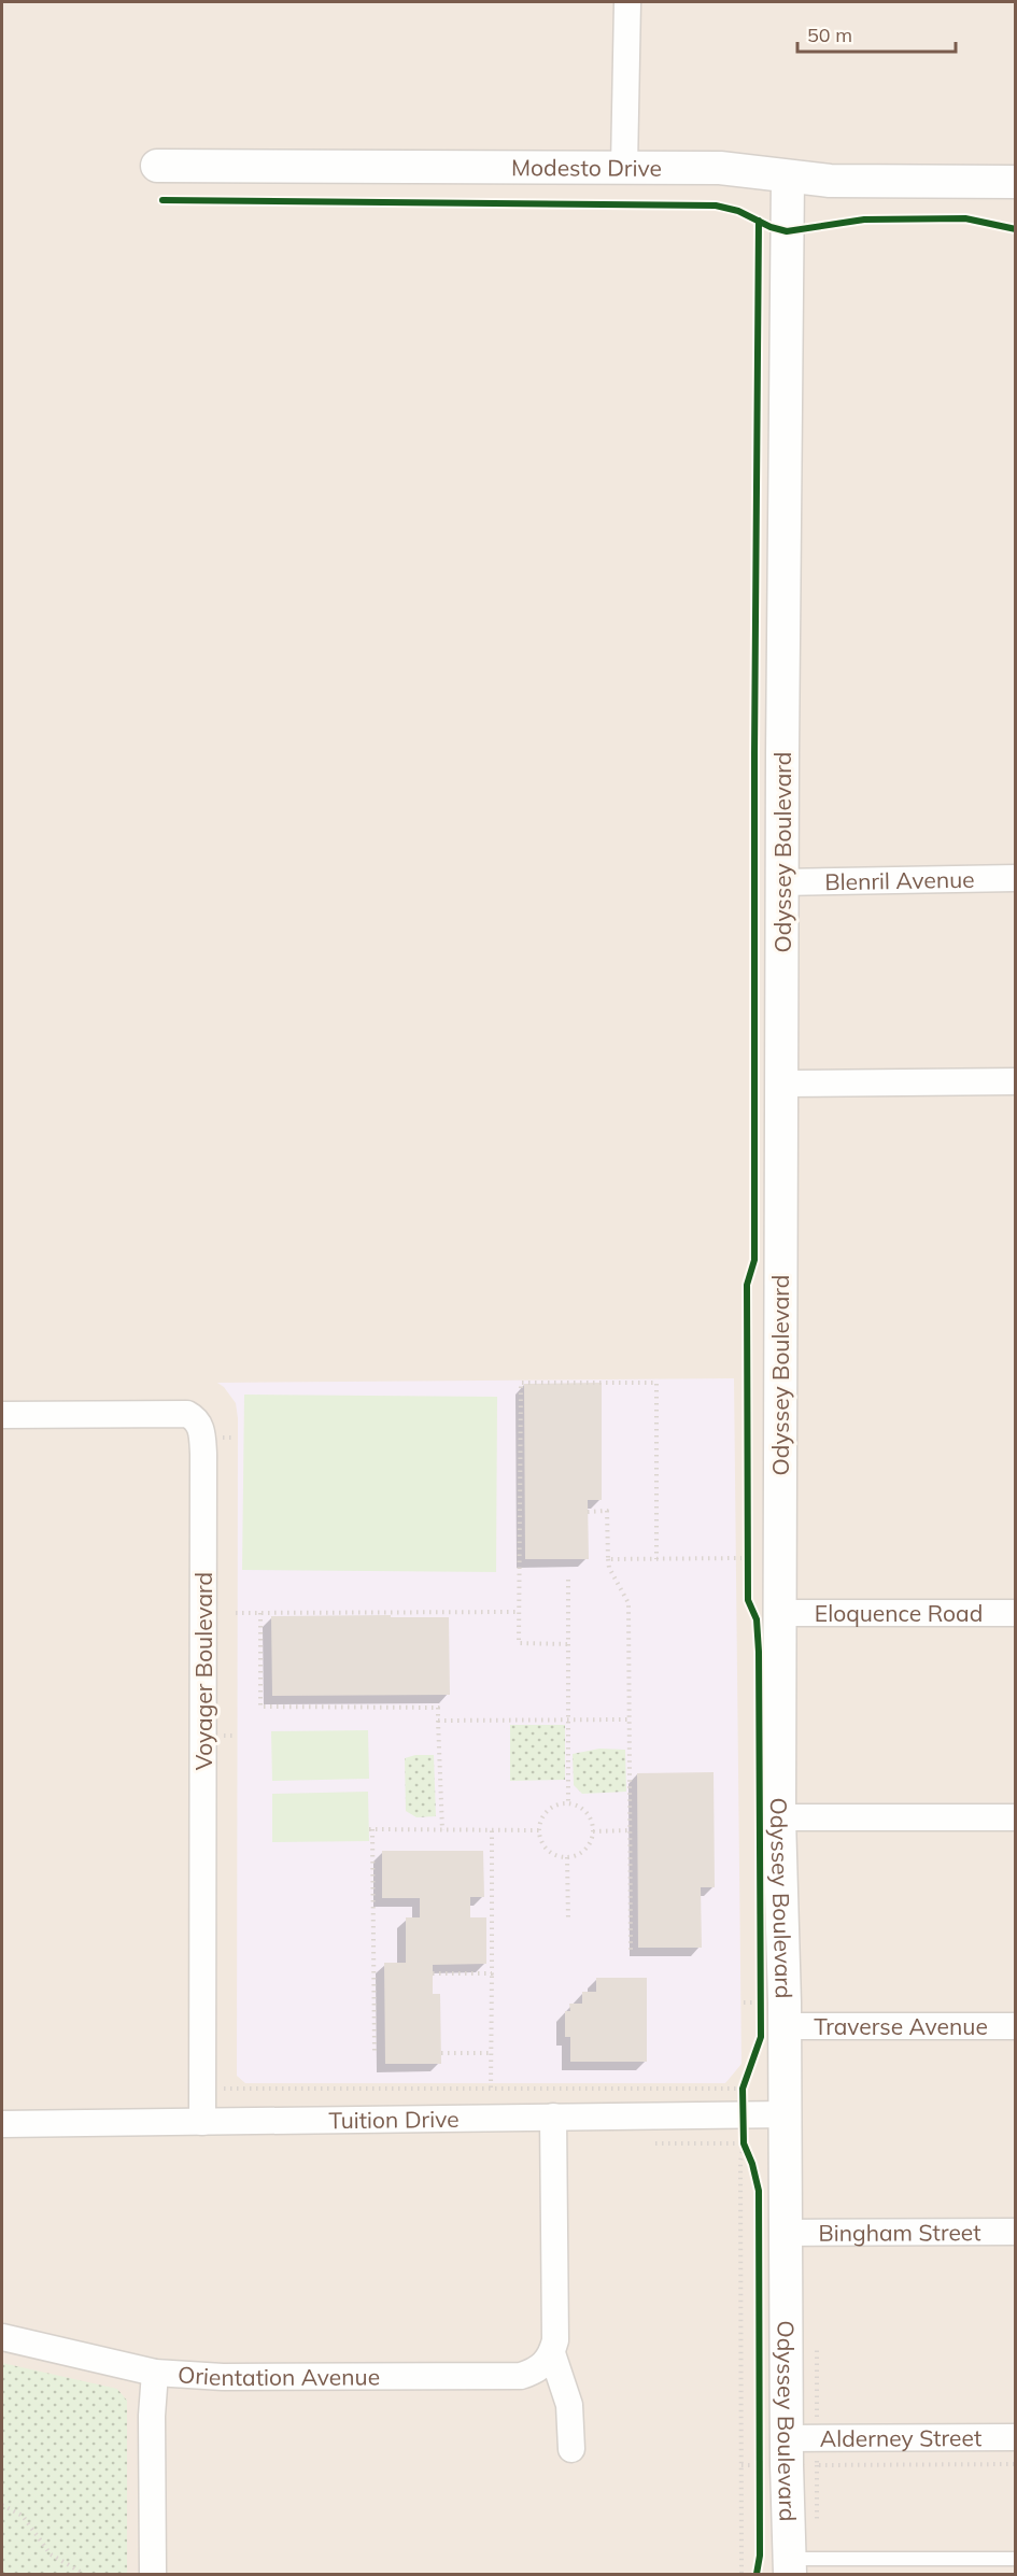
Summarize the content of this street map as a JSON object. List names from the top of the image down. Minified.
{"streets":{"street":["Modesto Drive","Odyssey Boulevard","Blenril Avenue","Eloquence Road","Voyager Boulevard","Traverse Avenue","Tuition Drive","Bingham Street","Orientation Avenue","Alderney Street"]},"crossings":[["Modesto Drive","Odyssey Boulevard"],["Odyssey Boulevard","Blenril Avenue"],["Odyssey Boulevard","Eloquence Road"],["Odyssey Boulevard","Traverse Avenue"],["Odyssey Boulevard","Tuition Drive"],["Odyssey Boulevard","Bingham Street"],["Odyssey Boulevard","Alderney Street"],["Voyager Boulevard","Tuition Drive"]],"scale_bar":"50 m"}
